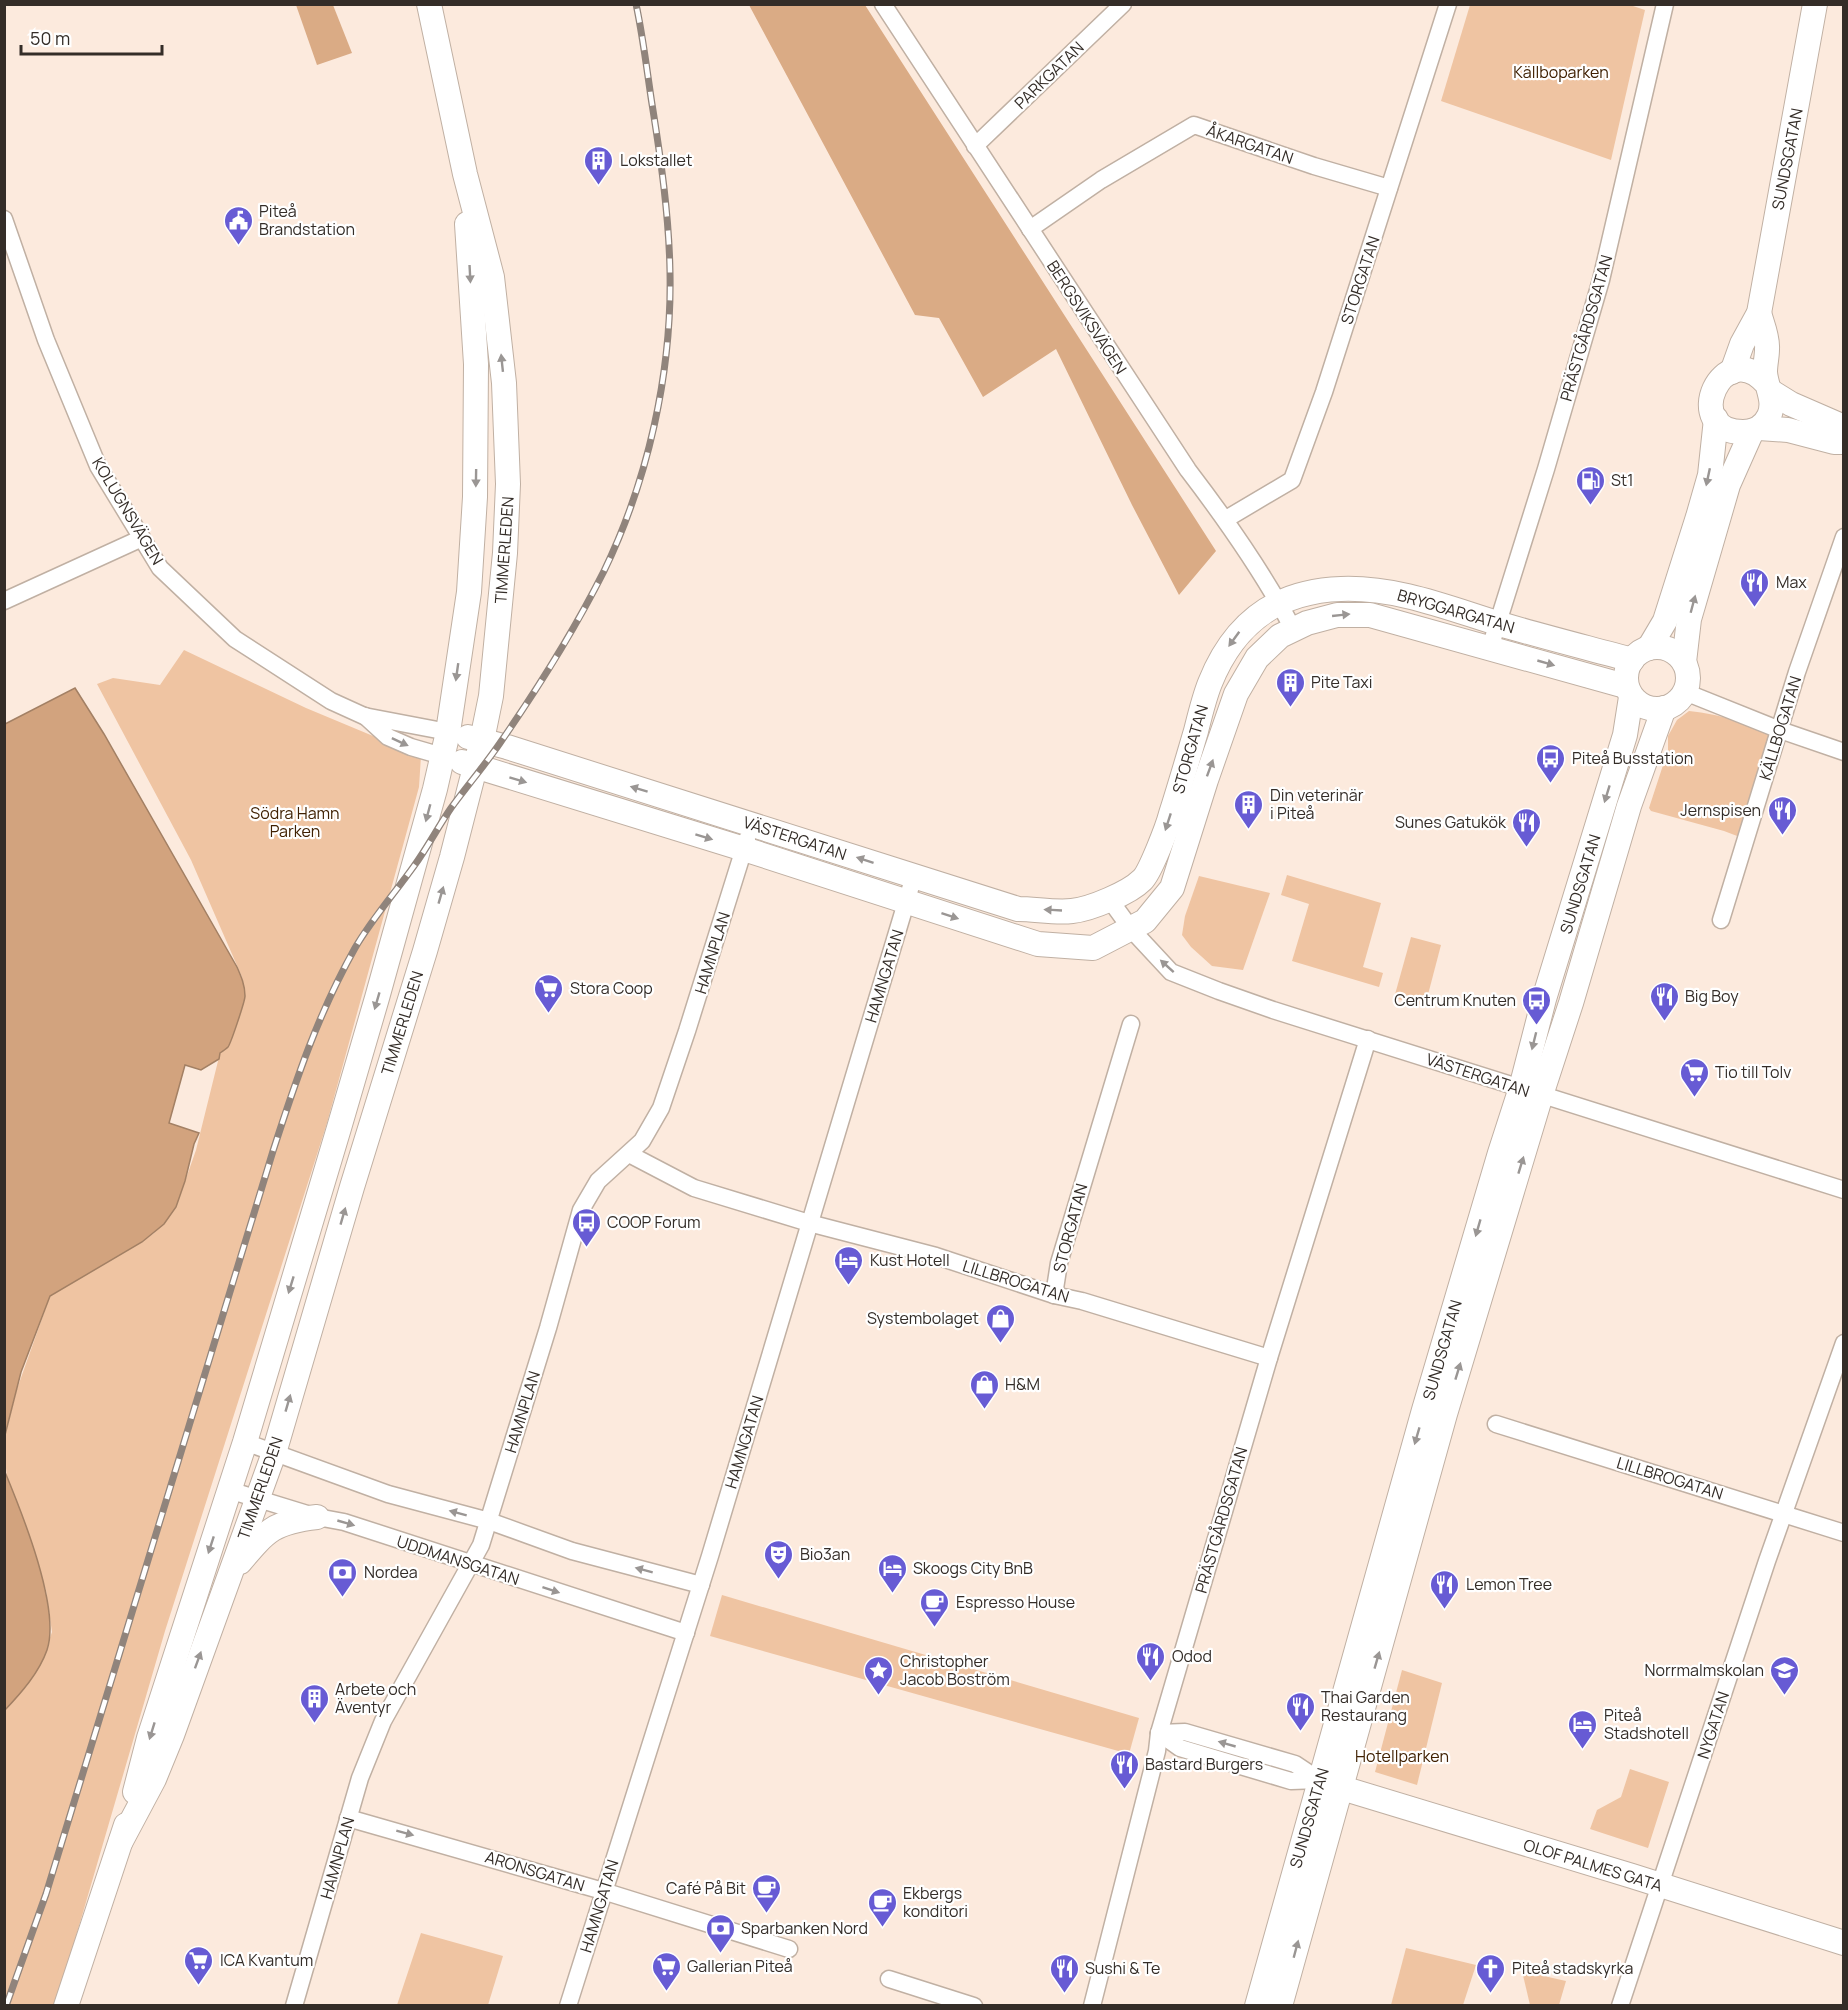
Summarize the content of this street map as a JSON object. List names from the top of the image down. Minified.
{"streets":{"main road":["SUNDSGATAN","STORGATAN","TIMMERLEDEN","BRYGGARGATAN","VÄSTERGATAN","OLOF PALMES GATA"],"street":["PARKGATAN","ÅKARGATAN","BERGSVIKSVÄGEN","PRÄSTGÅRDSGATAN","KOLUGNSVÄGEN","KÄLLBOGATAN","HAMNPLAN","HAMNGATAN","LILLBROGATAN","UDDMANSGATAN","NYGATAN","ARONSGATAN"]},"crossings":[["PARKGATAN","BERGSVIKSVÄGEN"],["ÅKARGATAN","STORGATAN"],["ÅKARGATAN","BERGSVIKSVÄGEN"],["SUNDSGATAN","BRYGGARGATAN"],["SUNDSGATAN","VÄSTERGATAN"],["SUNDSGATAN","OLOF PALMES GATA"],["STORGATAN","BERGSVIKSVÄGEN"],["STORGATAN","BRYGGARGATAN"],["STORGATAN","VÄSTERGATAN"],["STORGATAN","LILLBROGATAN"],["BERGSVIKSVÄGEN","BRYGGARGATAN"],["PRÄSTGÅRDSGATAN","BRYGGARGATAN"],["PRÄSTGÅRDSGATAN","VÄSTERGATAN"],["PRÄSTGÅRDSGATAN","LILLBROGATAN"],["KOLUGNSVÄGEN","TIMMERLEDEN"],["KOLUGNSVÄGEN","VÄSTERGATAN"],["TIMMERLEDEN","VÄSTERGATAN"],["TIMMERLEDEN","UDDMANSGATAN"],["VÄSTERGATAN","HAMNPLAN"],["VÄSTERGATAN","HAMNGATAN"],["HAMNPLAN","LILLBROGATAN"],["HAMNPLAN","UDDMANSGATAN"],["HAMNPLAN","ARONSGATAN"],["HAMNGATAN","LILLBROGATAN"],["HAMNGATAN","UDDMANSGATAN"],["HAMNGATAN","ARONSGATAN"],["LILLBROGATAN","NYGATAN"],["NYGATAN","OLOF PALMES GATA"]],"one_way":["ARONSGATAN"],"parks":["Källboparken","Södra Hamn Parken","Hotellparken"],"places":{"building":["Lokstallet","Pite Taxi","Din veterinär i Piteå","Arbete och Äventyr"],"public building":["Piteå Brandstation"],"fuel station":["St1"],"restaurant":["Max","Jernspisen","Sunes Gatukök","Big Boy","Lemon Tree","Odod","Thai Garden Restaurang","Bastard Burgers","Sushi & Te"],"bus stop":["Piteå Busstation","Centrum Knuten","COOP Forum"],"supermarket":["Stora Coop","Tio till Tolv","ICA Kvantum","Gallerian Piteå"],"hotel":["Kust Hotell","Skoogs City BnB","Piteå Stadshotell"],"shop":["Systembolaget","H&M"],"theatre":["Bio3an"],"bank":["Nordea","Sparbanken Nord"],"cafe":["Espresso House","Café På Bit","Ekbergs konditori"],"place":["Christopher Jacob Boström"],"school or university":["Norrmalmskolan"],"church":["Piteå stadskyrka"]},"scale_bar":"50 m"}
